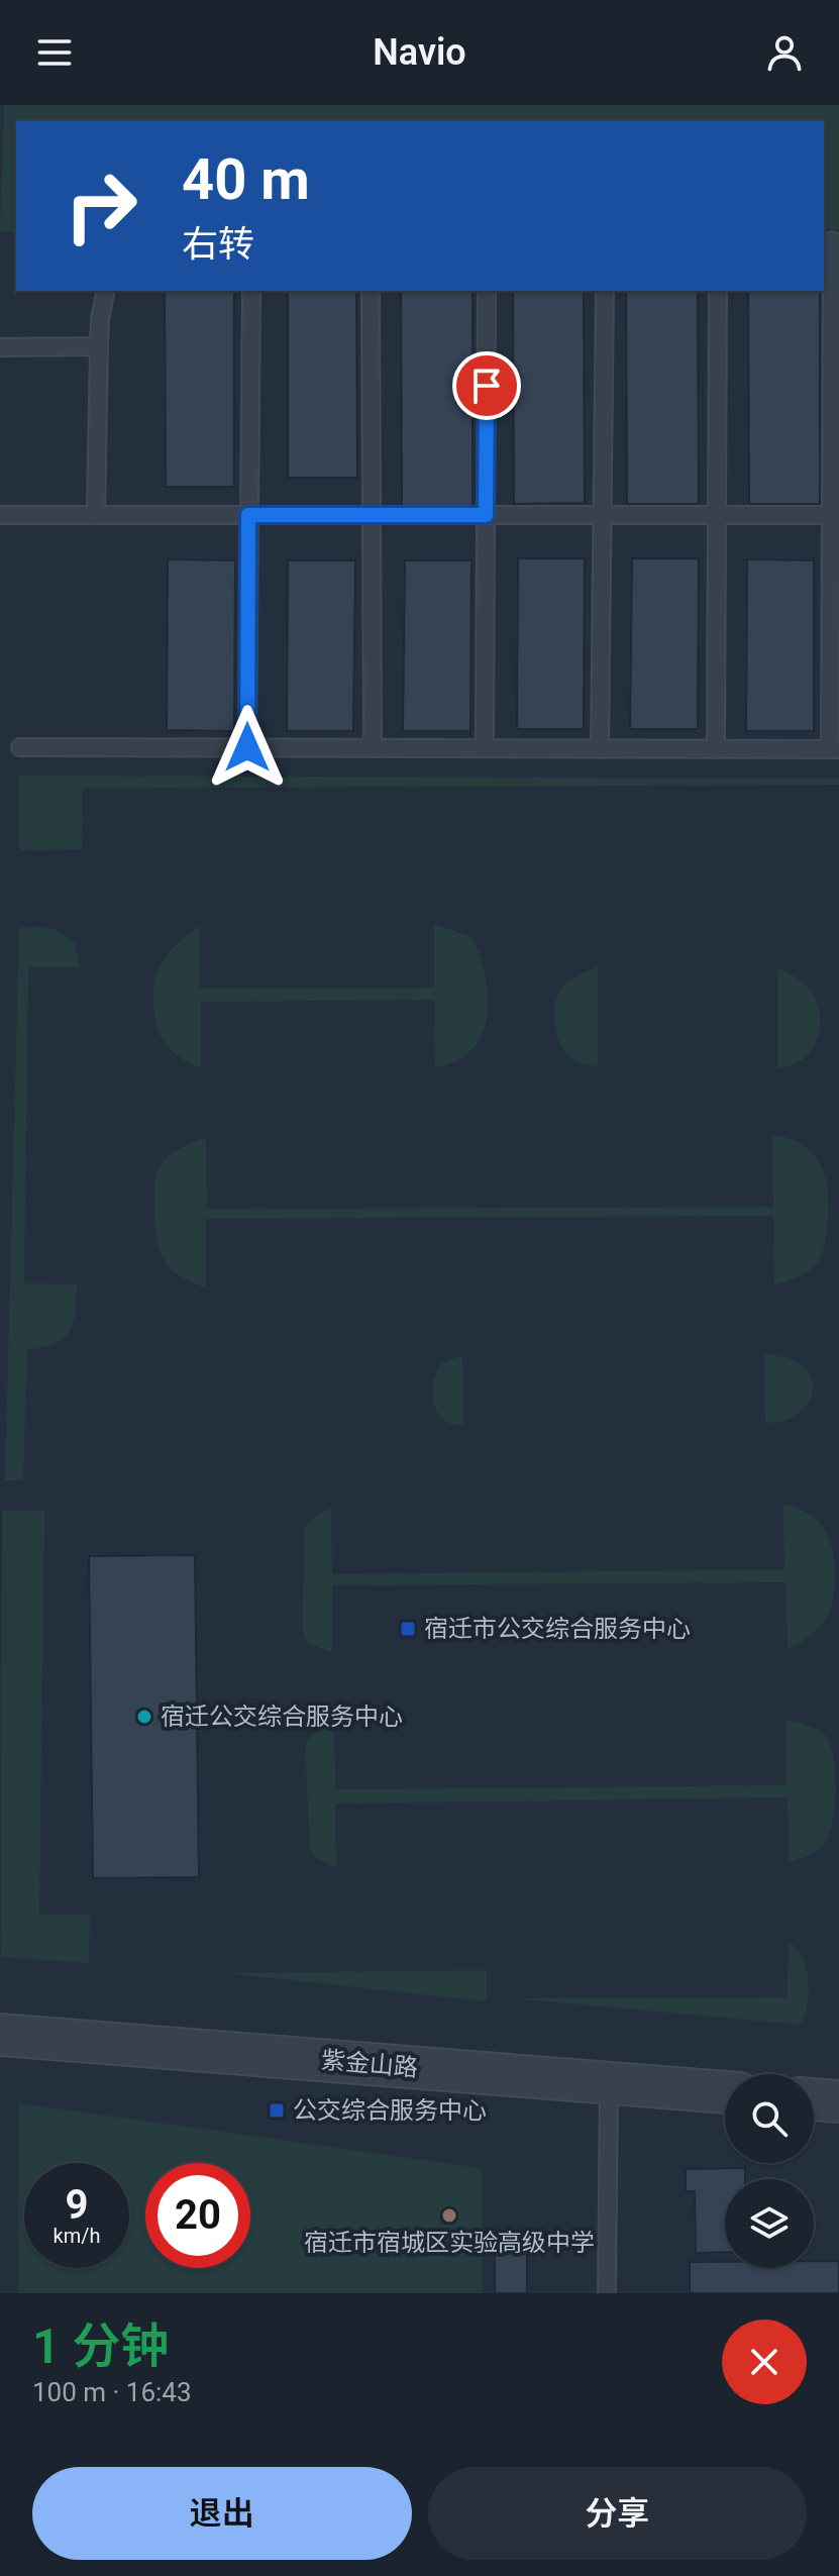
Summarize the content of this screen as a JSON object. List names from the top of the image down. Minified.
{"streets":{"street":["紫金山路"]},"places":{"transit":["宿迁市公交综合服务中心","公交综合服务中心"],"other":["宿迁公交综合服务中心","宿迁市宿城区实验高级中学"]},"page":{"header":"Navio","turn":["40 m","右转"],"speed":"9 km/h","limit":"20","heading":["1 分钟","100 m · 16:43"],"buttons":["退出","分享"]}}
